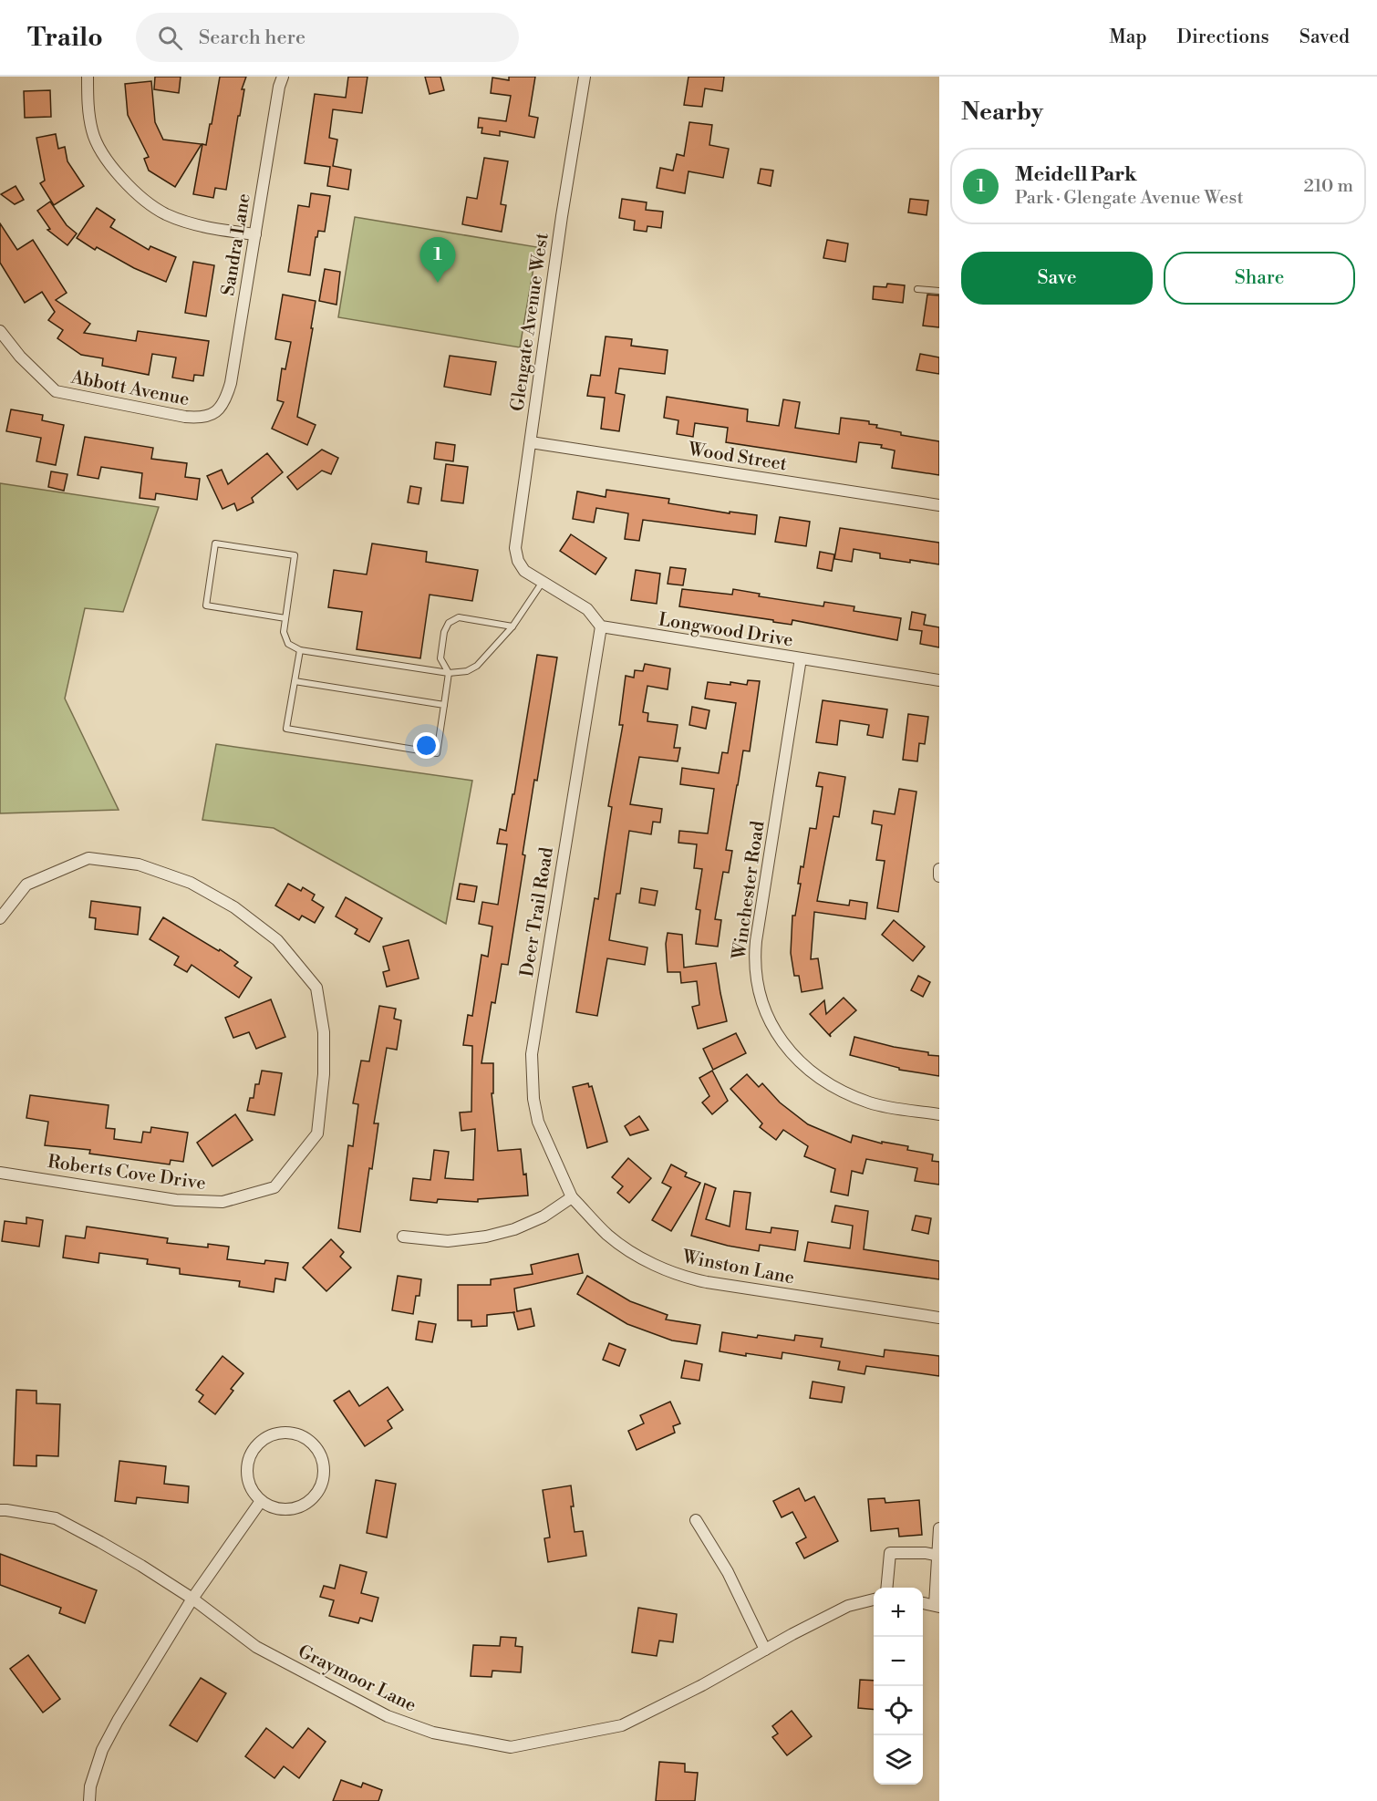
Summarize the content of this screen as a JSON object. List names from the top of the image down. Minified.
{"streets":{"street":["Sandra Lane","Glengate Avenue West","Abbott Avenue","Wood Street","Longwood Drive","Winchester Road","Deer Trail Road","Roberts Cove Drive","Winston Lane","Graymoor Lane"]},"crossings":[["Sandra Lane","Abbott Avenue"],["Glengate Avenue West","Wood Street"],["Longwood Drive","Winchester Road"],["Longwood Drive","Deer Trail Road"],["Deer Trail Road","Winston Lane"]],"page":{"header":"Trailo","search":"Search here","nav":["Map","Directions","Saved"],"heading":"Nearby","list":[{"mark":"1","name":"Meidell Park","note":"Park · Glengate Avenue West","value":"210 m"}],"buttons":["Save","Share"],"pins":"1","map_buttons":["+","−"]}}
